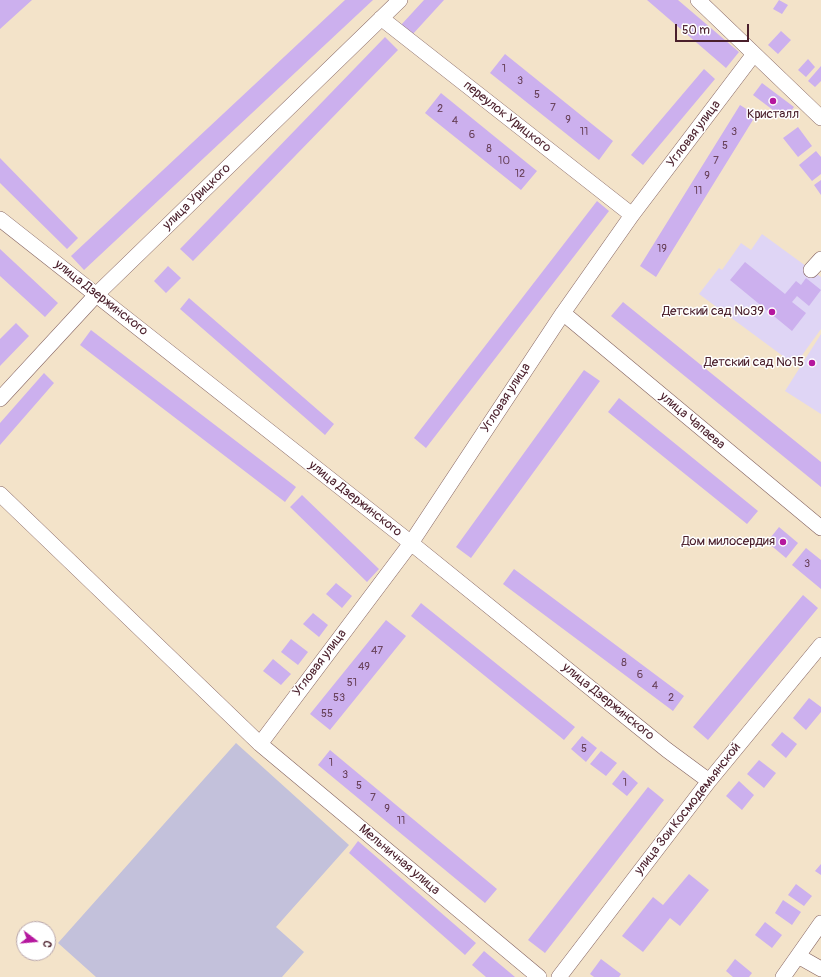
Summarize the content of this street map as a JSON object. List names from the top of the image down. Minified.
{"streets":{"street":["переулок Урицкого","Угловая улица","улица Урицкого","улица Дзержинского","улица Чапаева","улица Зои Космодемьянской","Мельничная улица"]},"crossings":[["переулок Урицкого","Угловая улица"],["переулок Урицкого","улица Урицкого"],["Угловая улица","улица Дзержинского"],["Угловая улица","улица Чапаева"],["Угловая улица","Мельничная улица"],["улица Урицкого","улица Дзержинского"],["улица Дзержинского","улица Зои Космодемьянской"]],"places":["Кристалл","Детский сад №39","Детский сад №15","Дом милосердия"],"house_numbers":["1","3","5","7","2","9","4","11","3","6","5","8","10","7","12","9","11","19","3","47","8","49","6","51","4","53","2","55","5","1","3","1","5","7","9","11"],"scale_bar":"50 m","north":"right"}
